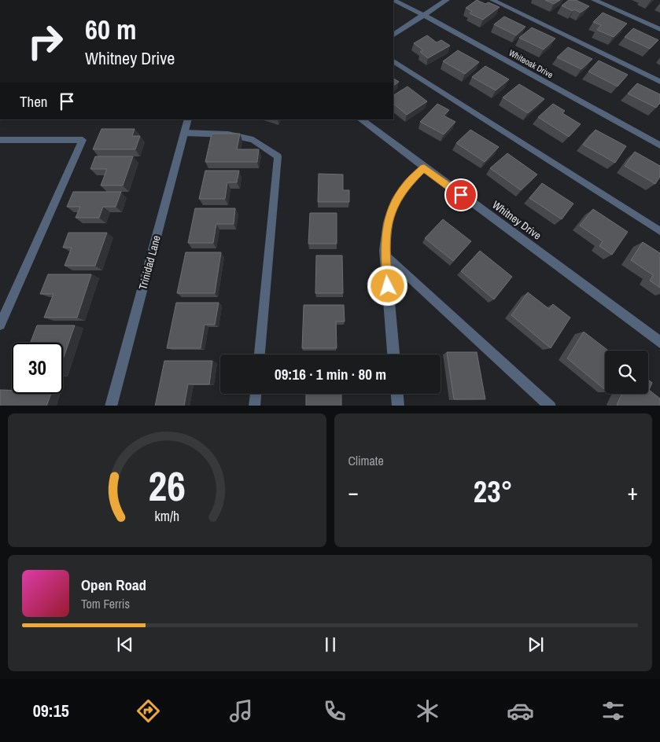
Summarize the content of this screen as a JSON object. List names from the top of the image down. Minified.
{"streets":{"street":["Whiteoak Drive","Whitney Drive","Trinidad Lane"]},"page":{"turn":["60 m","Whitney Drive"],"then":"Then","limit":"30","trip":"09:16 · 1 min · 80 m","tile":"Climate","heat":["−","23°","+"],"song":["Open Road","Tom Ferris"],"tabs":"09:15","gauge":["26","km/h"]}}
